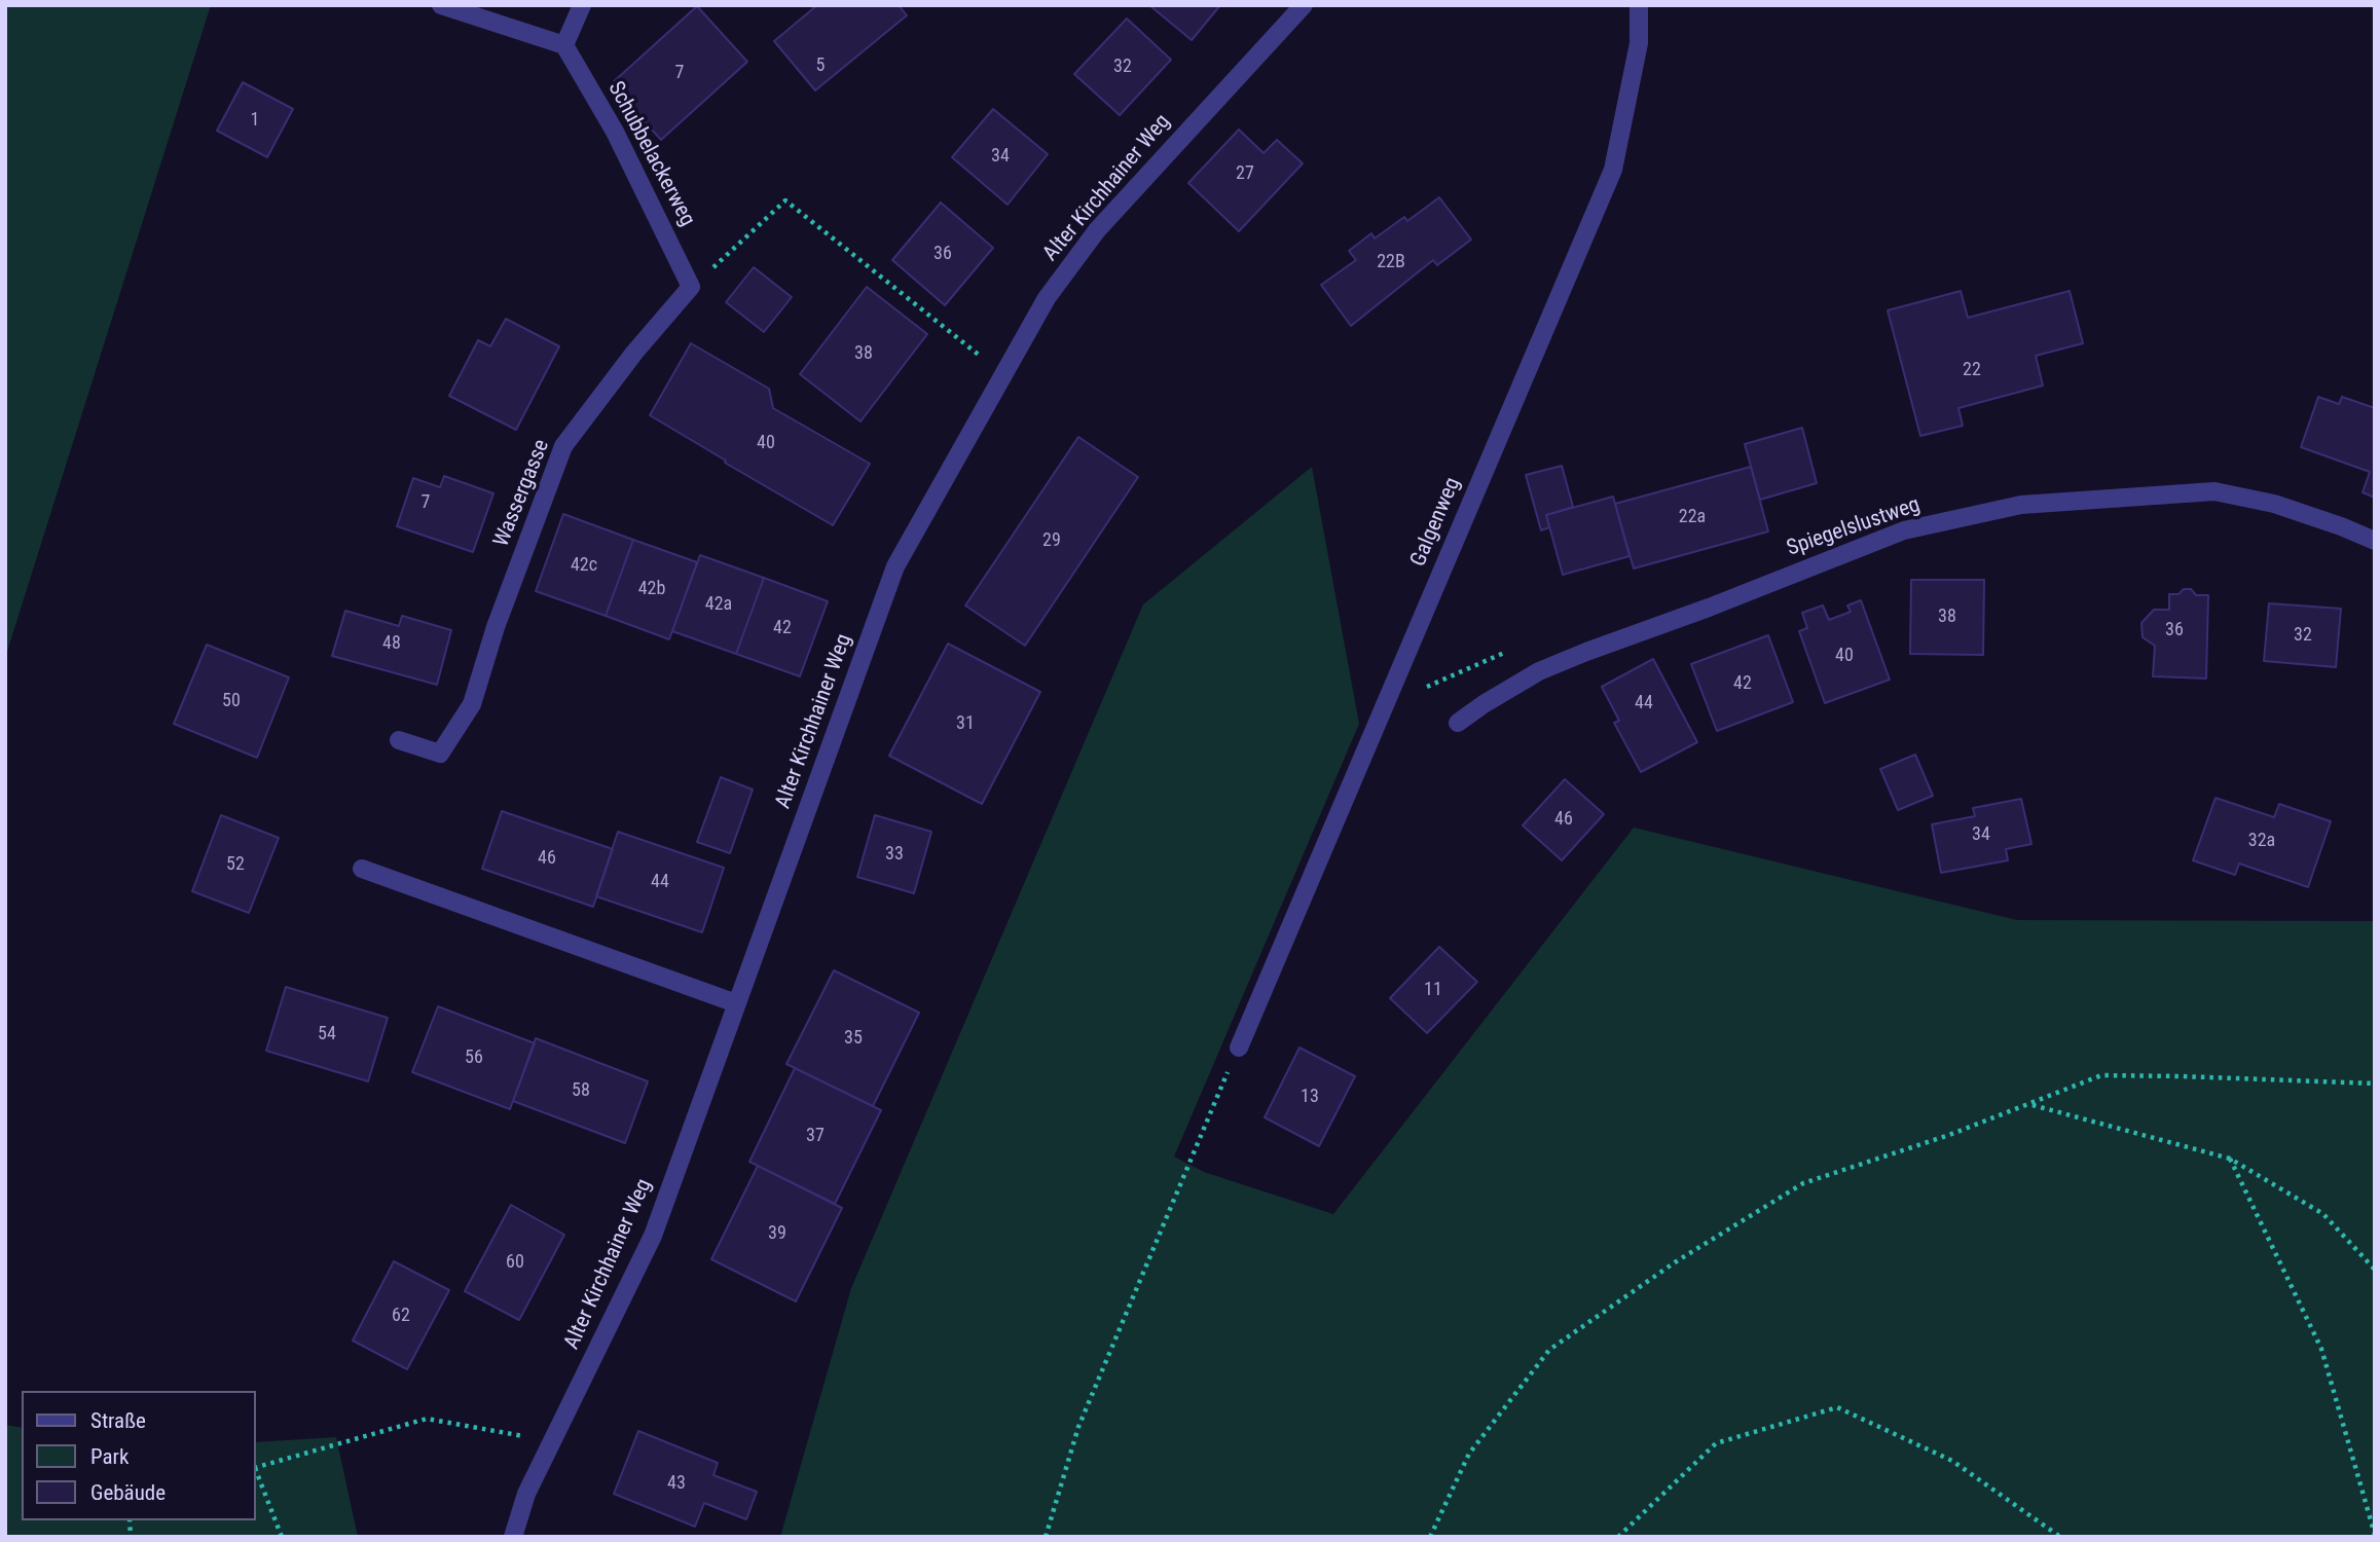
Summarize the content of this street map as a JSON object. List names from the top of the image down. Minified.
{"streets":{"street":["Schubbelackerweg","Alter Kirchhainer Weg","Wassergasse","Galgenweg","Spiegelslustweg"]},"crossings":[["Schubbelackerweg","Wassergasse"]],"house_numbers":["5","32","7","1","34","27","36","22B","38","22","40","7","22a","29","42c","42b","42a","38","42","36","32","48","40","42","50","44","31","46","34","32a","33","46","52","44","11","54","35","56","58","13","37","39","60","62","43"],"legend":["Straße","Park","Gebäude"]}
